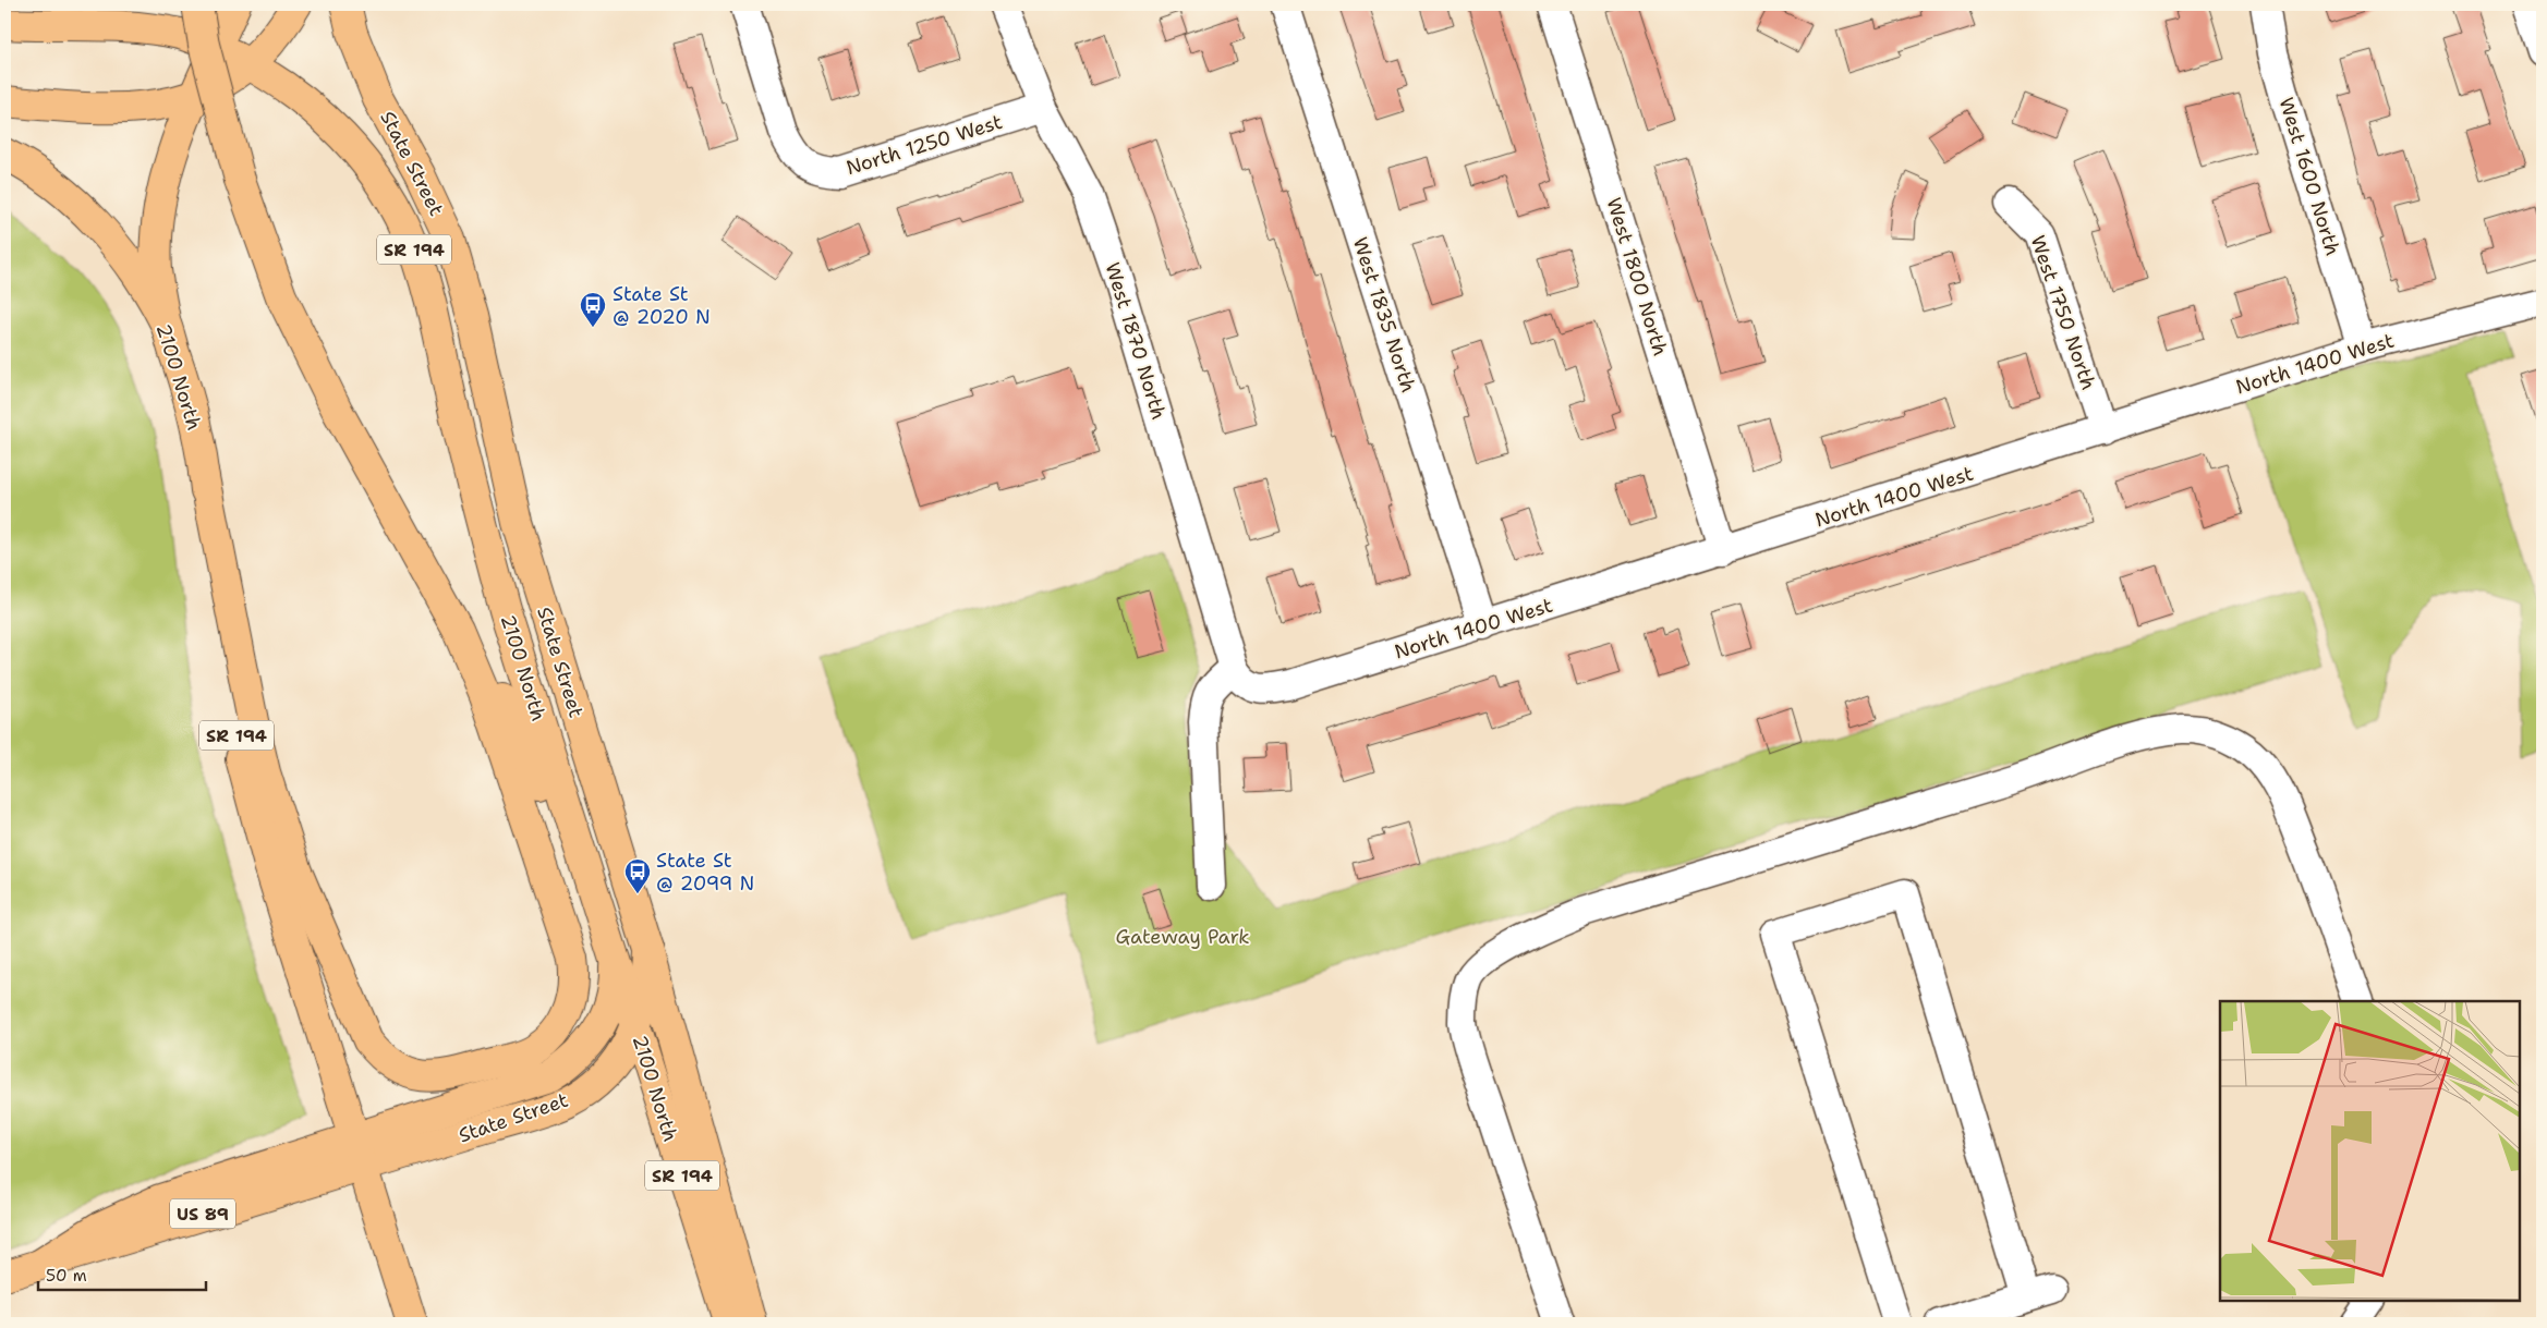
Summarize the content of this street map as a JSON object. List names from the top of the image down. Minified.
{"streets":{"main road":["State Street","SR 194","2100 North"],"street":["North 1250 West","West 1600 North","West 1800 North","West 1750 North","West 1835 North","West 1870 North","North 1400 West"]},"crossings":[["North 1250 West","West 1870 North"],["State Street","2100 North"],["West 1600 North","North 1400 West"],["SR 194","2100 North"],["West 1800 North","North 1400 West"],["West 1750 North","North 1400 West"],["West 1835 North","North 1400 West"],["West 1870 North","North 1400 West"]],"parks":["Gateway Park"],"places":{"bus stop":["State St @ 2020 N","State St @ 2099 N"]},"scale_bar":"50 m"}
